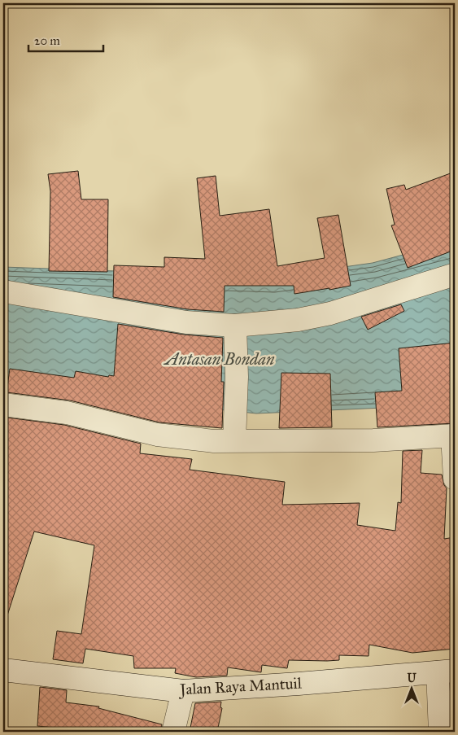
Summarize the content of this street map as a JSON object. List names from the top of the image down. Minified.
{"streets":{"street":["Jalan Raya Mantuil"]},"water":["Antasan Bondan"],"scale_bar":"20 m","north":"top"}
